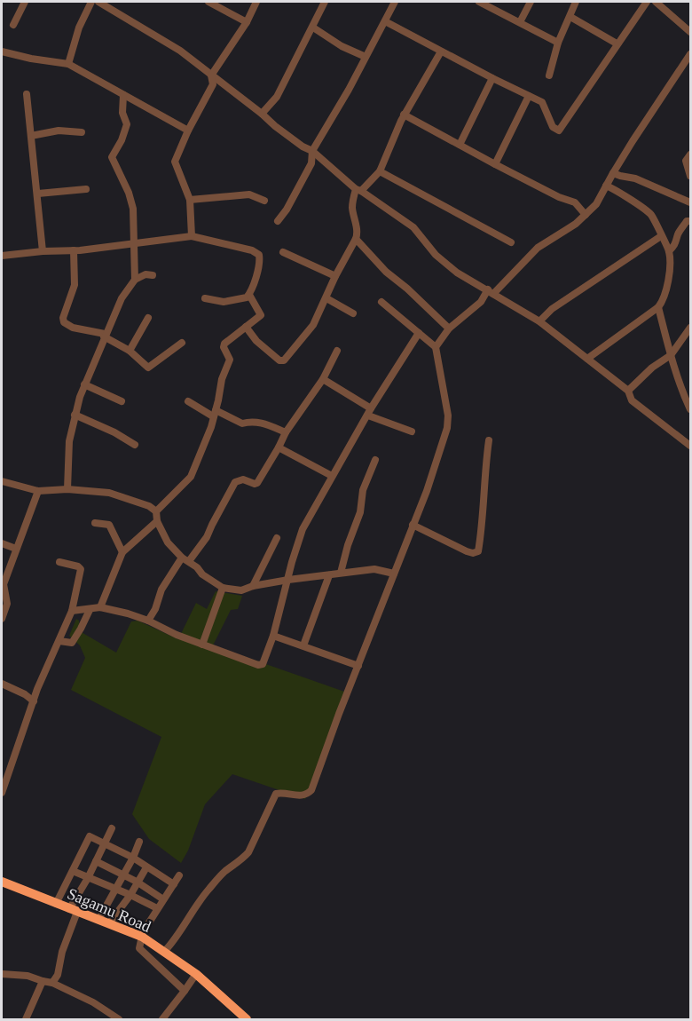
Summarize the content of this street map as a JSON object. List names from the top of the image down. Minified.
{"streets":{"highway":["Sagamu Road"]}}
